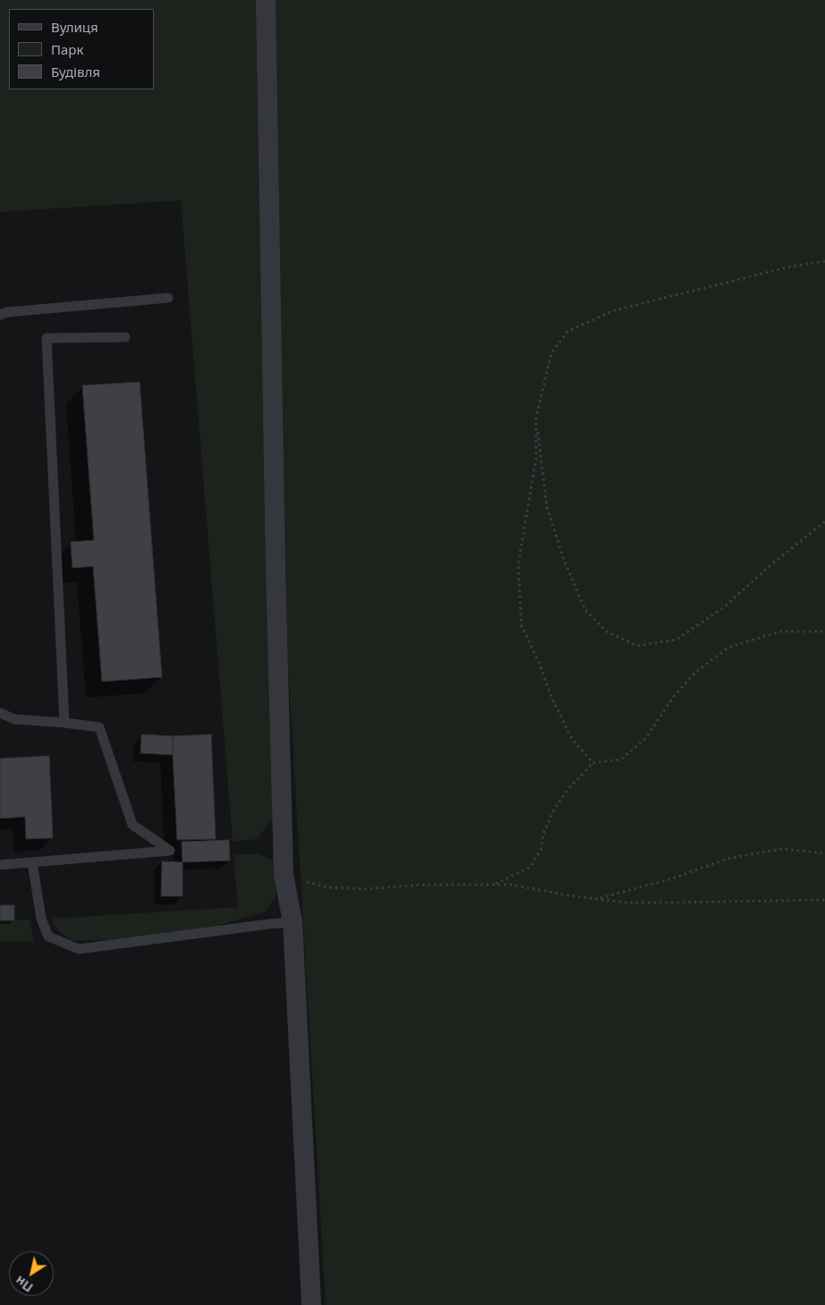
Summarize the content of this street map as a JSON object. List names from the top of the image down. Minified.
{"legend":["Вулиця","Парк","Будівля"],"north":"bottom left"}
